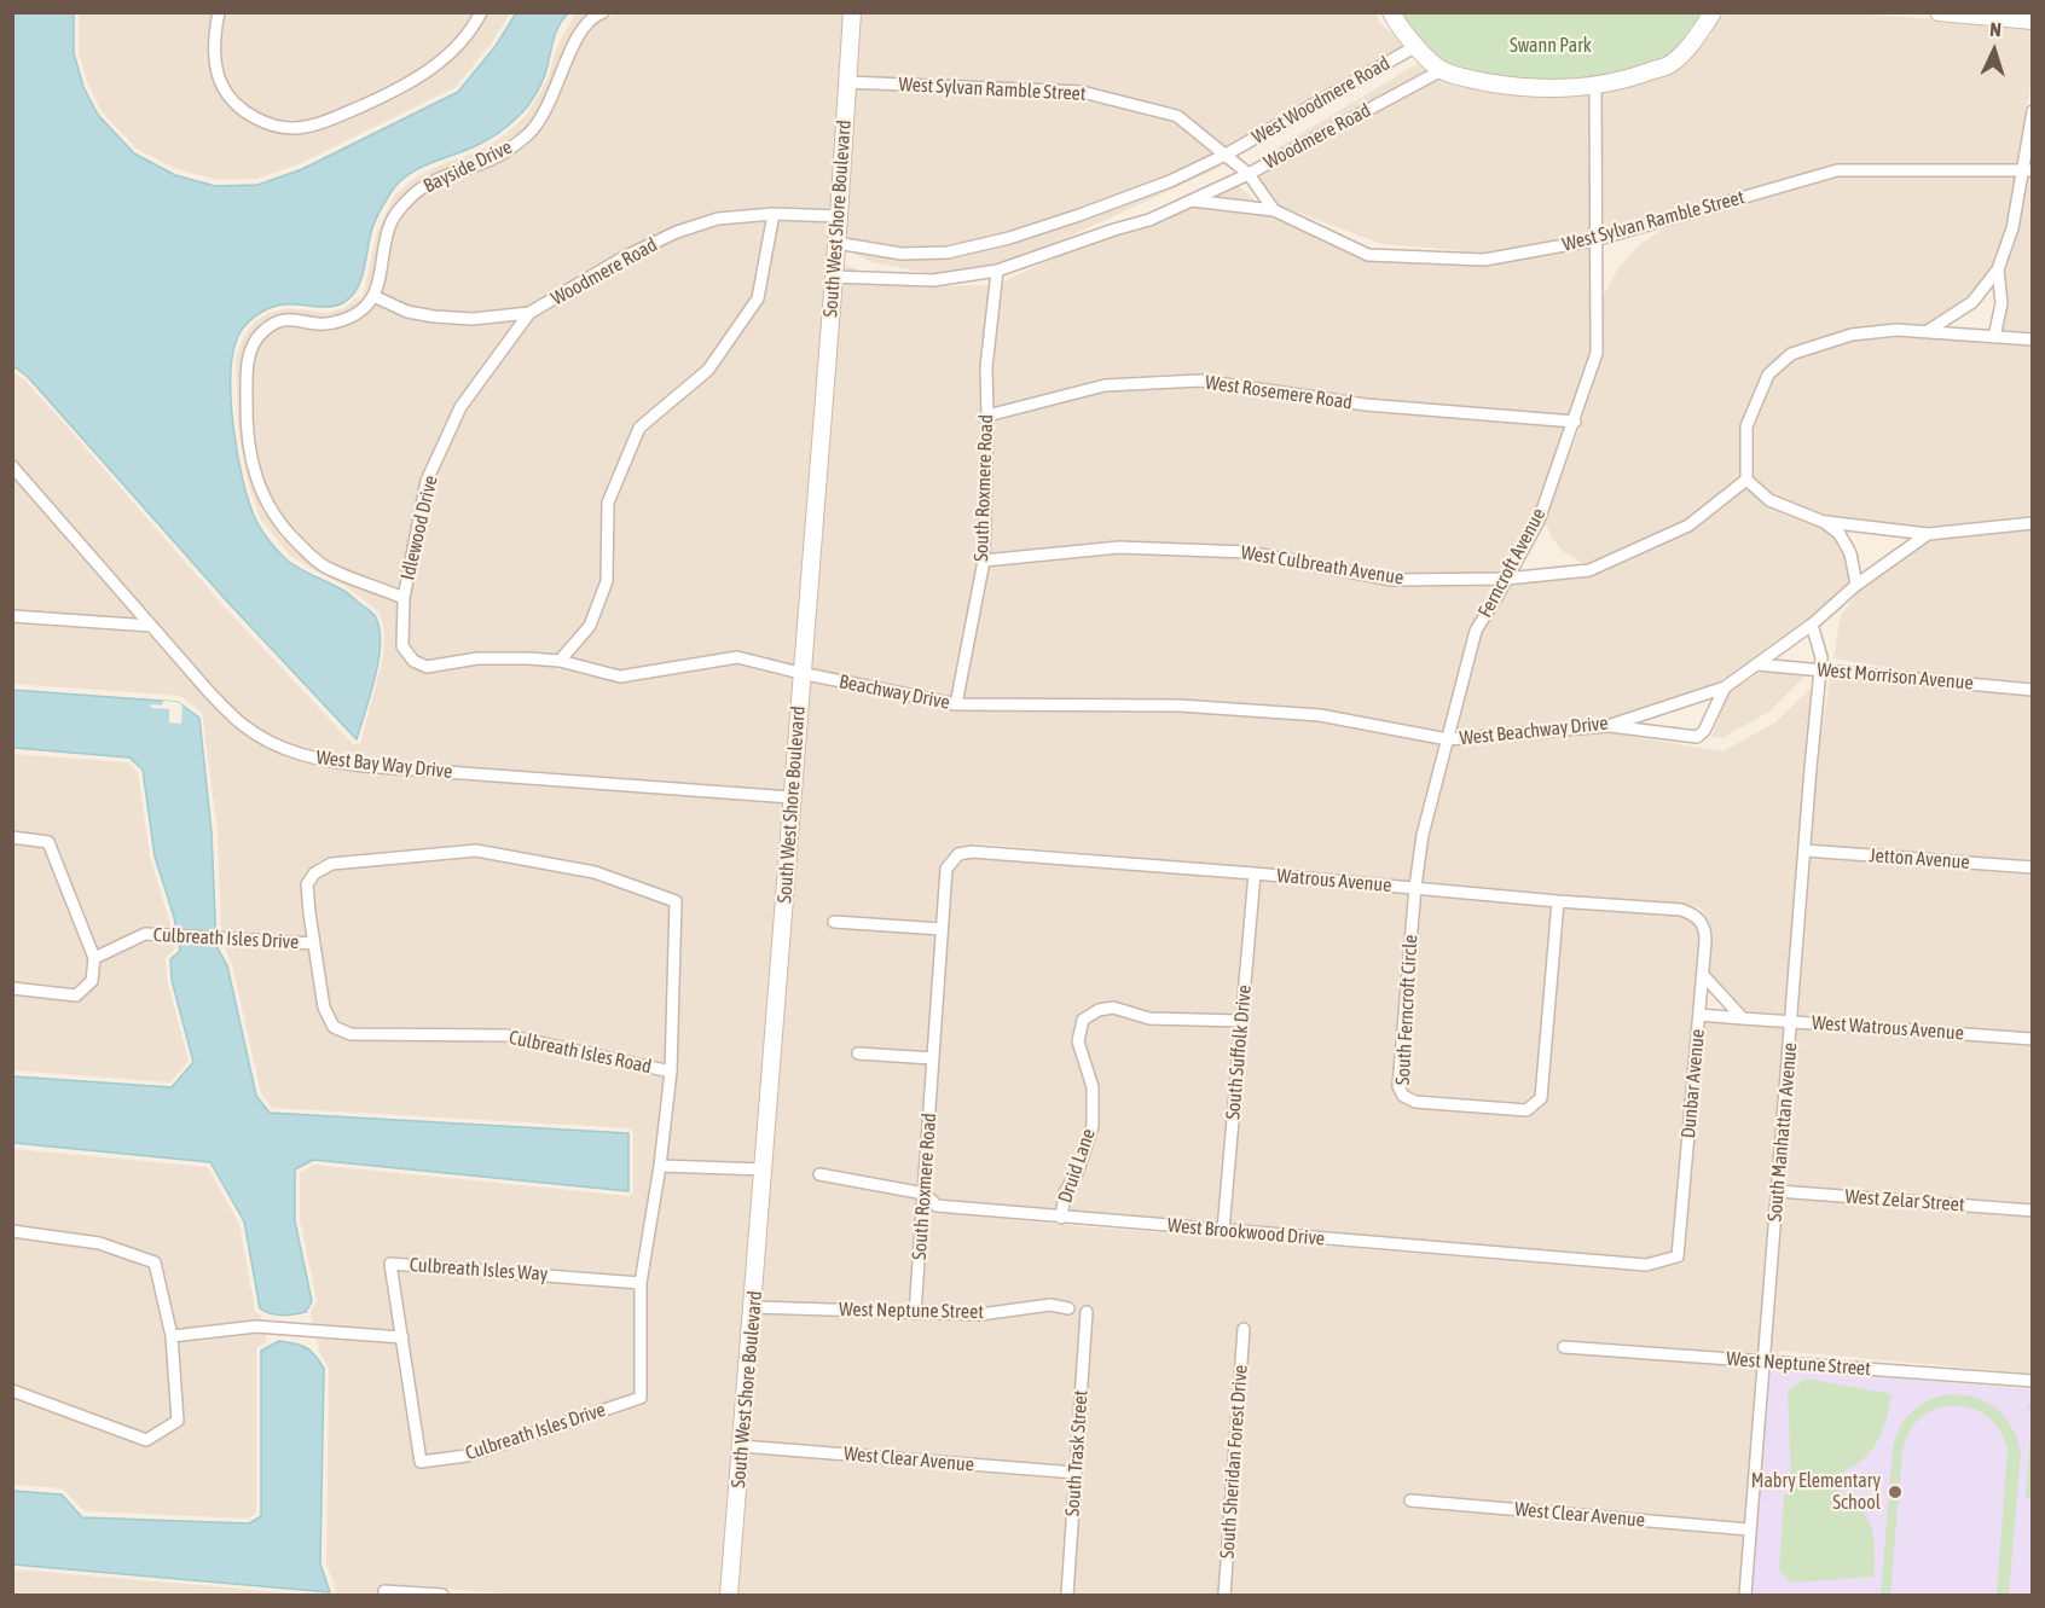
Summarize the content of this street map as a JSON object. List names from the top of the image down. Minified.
{"streets":{"street":["West Sylvan Ramble Street","West Woodmere Road","Woodmere Road","Bayside Drive","South West Shore Boulevard","West Rosemere Road","South Roxmere Road","Idlewood Drive","Ferncroft Avenue","West Culbreath Avenue","West Morrison Avenue","Beachway Drive","West Beachway Drive","West Bay Way Drive","Jetton Avenue","Watrous Avenue","Culbreath Isles Drive","South Ferncroft Circle","West Watrous Avenue","Culbreath Isles Road","South Suffolk Drive","Dunbar Avenue","South Manhattan Avenue","Druid Lane","West Zelar Street","West Brookwood Drive","Culbreath Isles Way","West Neptune Street","South Trask Street","West Clear Avenue","South Sheridan Forest Drive"]},"crossings":[["West Sylvan Ramble Street","West Woodmere Road"],["West Sylvan Ramble Street","Woodmere Road"],["West Sylvan Ramble Street","South West Shore Boulevard"],["West Sylvan Ramble Street","Ferncroft Avenue"],["Woodmere Road","Bayside Drive"],["Woodmere Road","South West Shore Boulevard"],["Woodmere Road","South Roxmere Road"],["Woodmere Road","Idlewood Drive"],["South West Shore Boulevard","Beachway Drive"],["South West Shore Boulevard","West Bay Way Drive"],["South West Shore Boulevard","West Neptune Street"],["South West Shore Boulevard","West Clear Avenue"],["West Rosemere Road","South Roxmere Road"],["West Rosemere Road","Ferncroft Avenue"],["South Roxmere Road","West Culbreath Avenue"],["South Roxmere Road","Beachway Drive"],["South Roxmere Road","Watrous Avenue"],["South Roxmere Road","West Brookwood Drive"],["South Roxmere Road","West Neptune Street"],["Idlewood Drive","Beachway Drive"],["Ferncroft Avenue","West Culbreath Avenue"],["Ferncroft Avenue","Beachway Drive"],["Ferncroft Avenue","West Beachway Drive"],["Ferncroft Avenue","Watrous Avenue"],["Ferncroft Avenue","South Ferncroft Circle"],["West Morrison Avenue","West Beachway Drive"],["West Morrison Avenue","South Manhattan Avenue"],["Beachway Drive","West Beachway Drive"],["Jetton Avenue","South Manhattan Avenue"],["Watrous Avenue","South Ferncroft Circle"],["Watrous Avenue","South Suffolk Drive"],["Watrous Avenue","Dunbar Avenue"],["Culbreath Isles Drive","Culbreath Isles Road"],["Culbreath Isles Drive","Culbreath Isles Way"],["West Watrous Avenue","Dunbar Avenue"],["West Watrous Avenue","South Manhattan Avenue"],["South Suffolk Drive","Druid Lane"],["South Suffolk Drive","West Brookwood Drive"],["Dunbar Avenue","West Brookwood Drive"],["South Manhattan Avenue","West Zelar Street"],["South Manhattan Avenue","West Neptune Street"],["South Manhattan Avenue","West Clear Avenue"],["Druid Lane","West Brookwood Drive"],["South Trask Street","West Clear Avenue"]],"parks":["Swann Park"],"places":["Mabry Elementary School"],"north":"top"}
